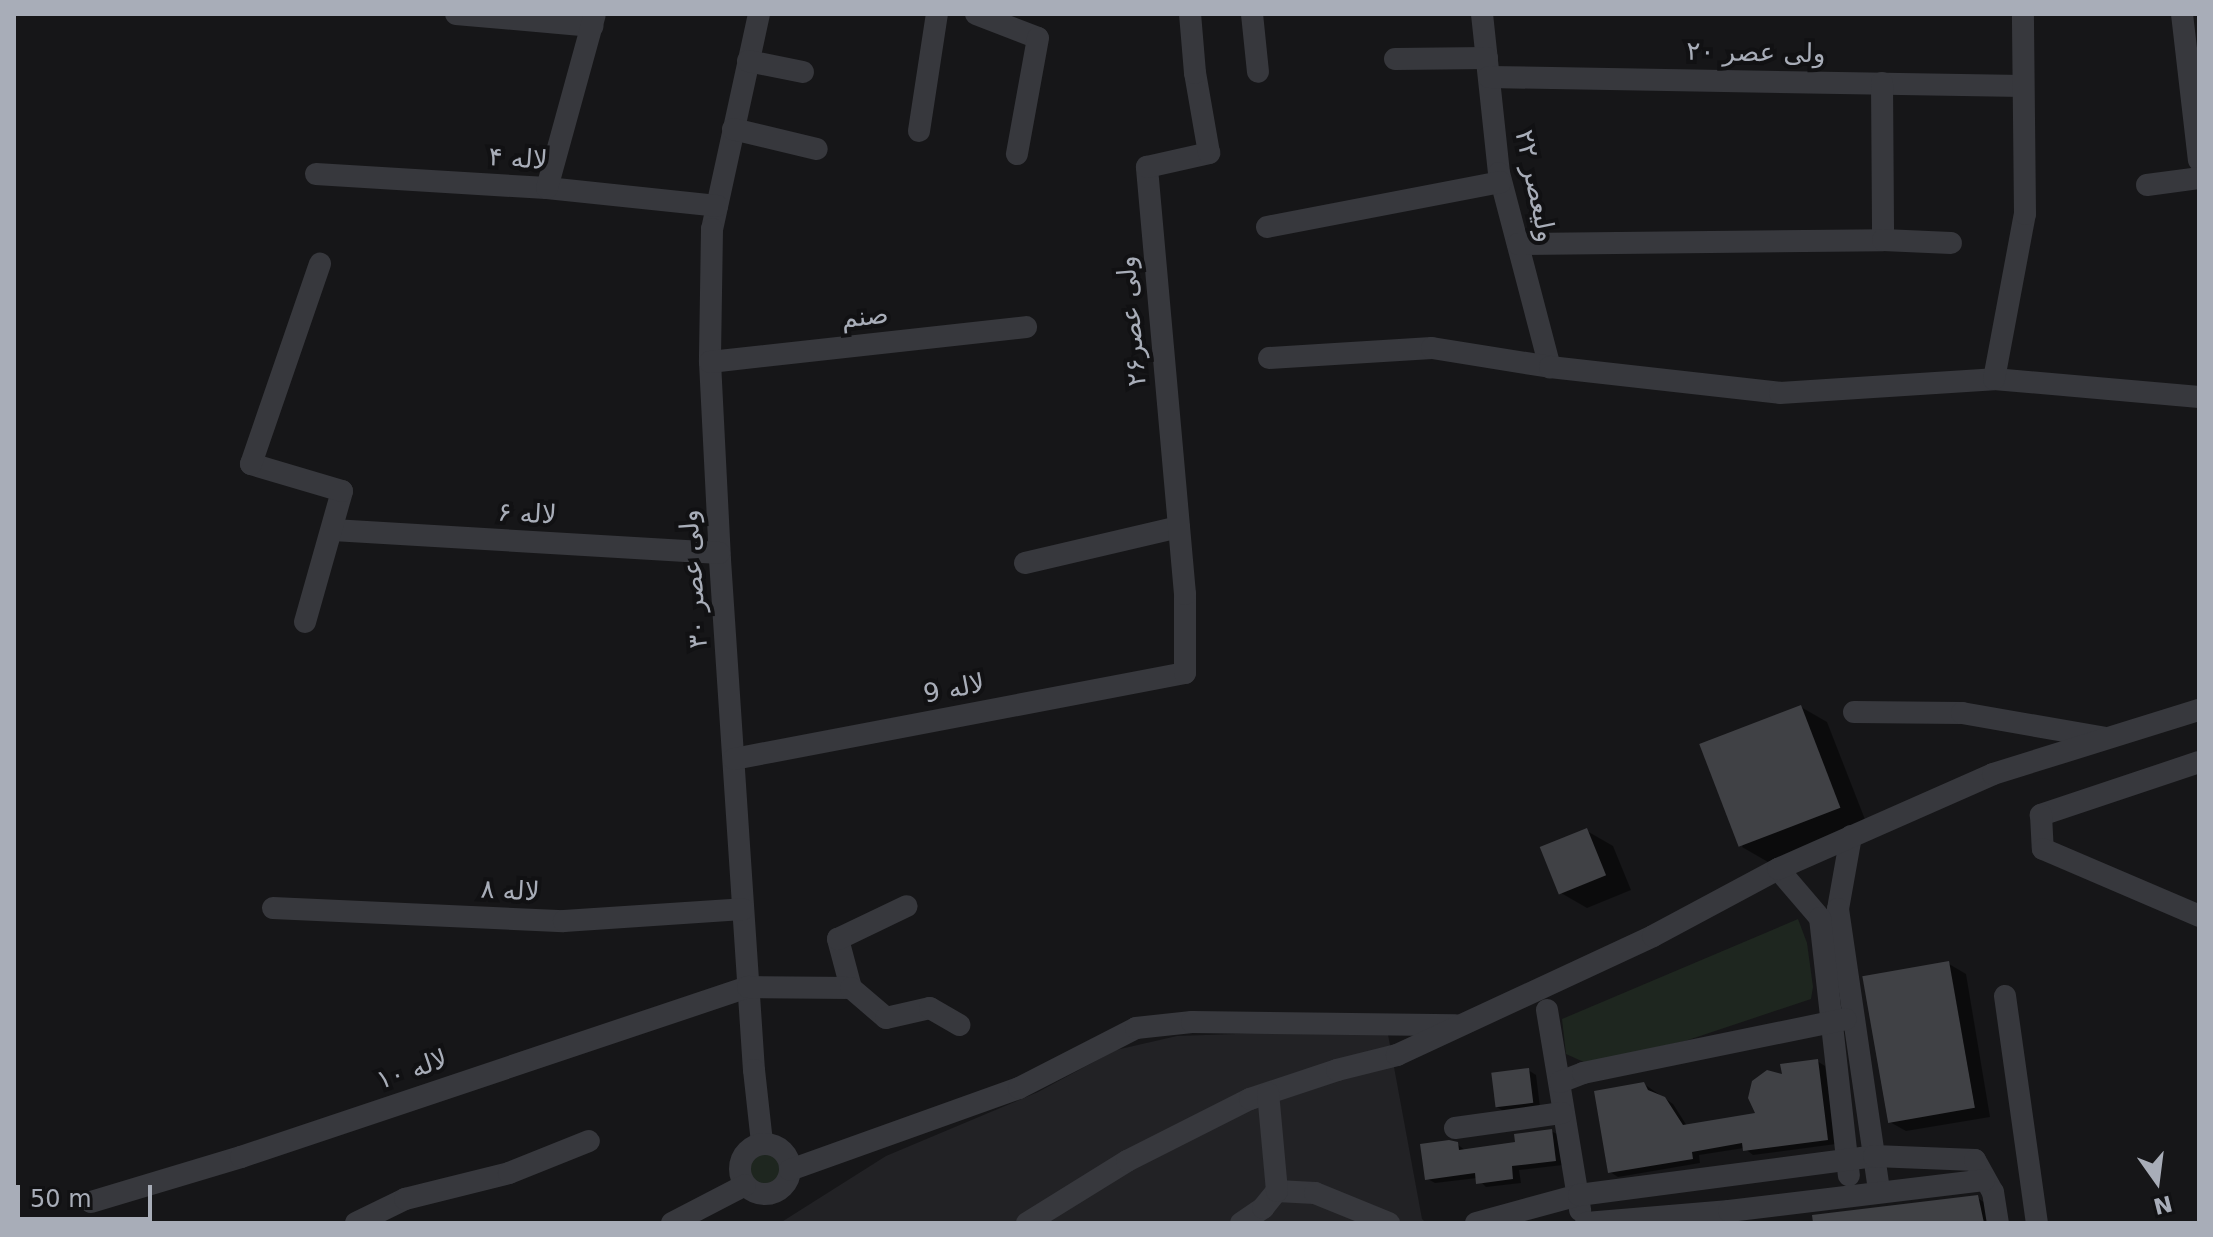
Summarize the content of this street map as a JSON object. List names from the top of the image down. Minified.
{"streets":{"street":["ولی عصر ۲۰","لاله ۴","ولیعصر ۲۲","صنم","ولی عصر۲۶","لاله ۶","ولی عصر ۳۰","لاله 9","لاله ۸","لاله ۱۰"]},"crossings":[["ولی عصر ۲۰","ولیعصر ۲۲"],["لاله ۴","ولی عصر ۳۰"],["صنم","ولی عصر ۳۰"],["ولی عصر۲۶","لاله 9"],["لاله ۶","ولی عصر ۳۰"],["ولی عصر ۳۰","لاله 9"],["ولی عصر ۳۰","لاله ۸"],["ولی عصر ۳۰","لاله ۱۰"]],"scale_bar":"50 m","north":"bottom"}
